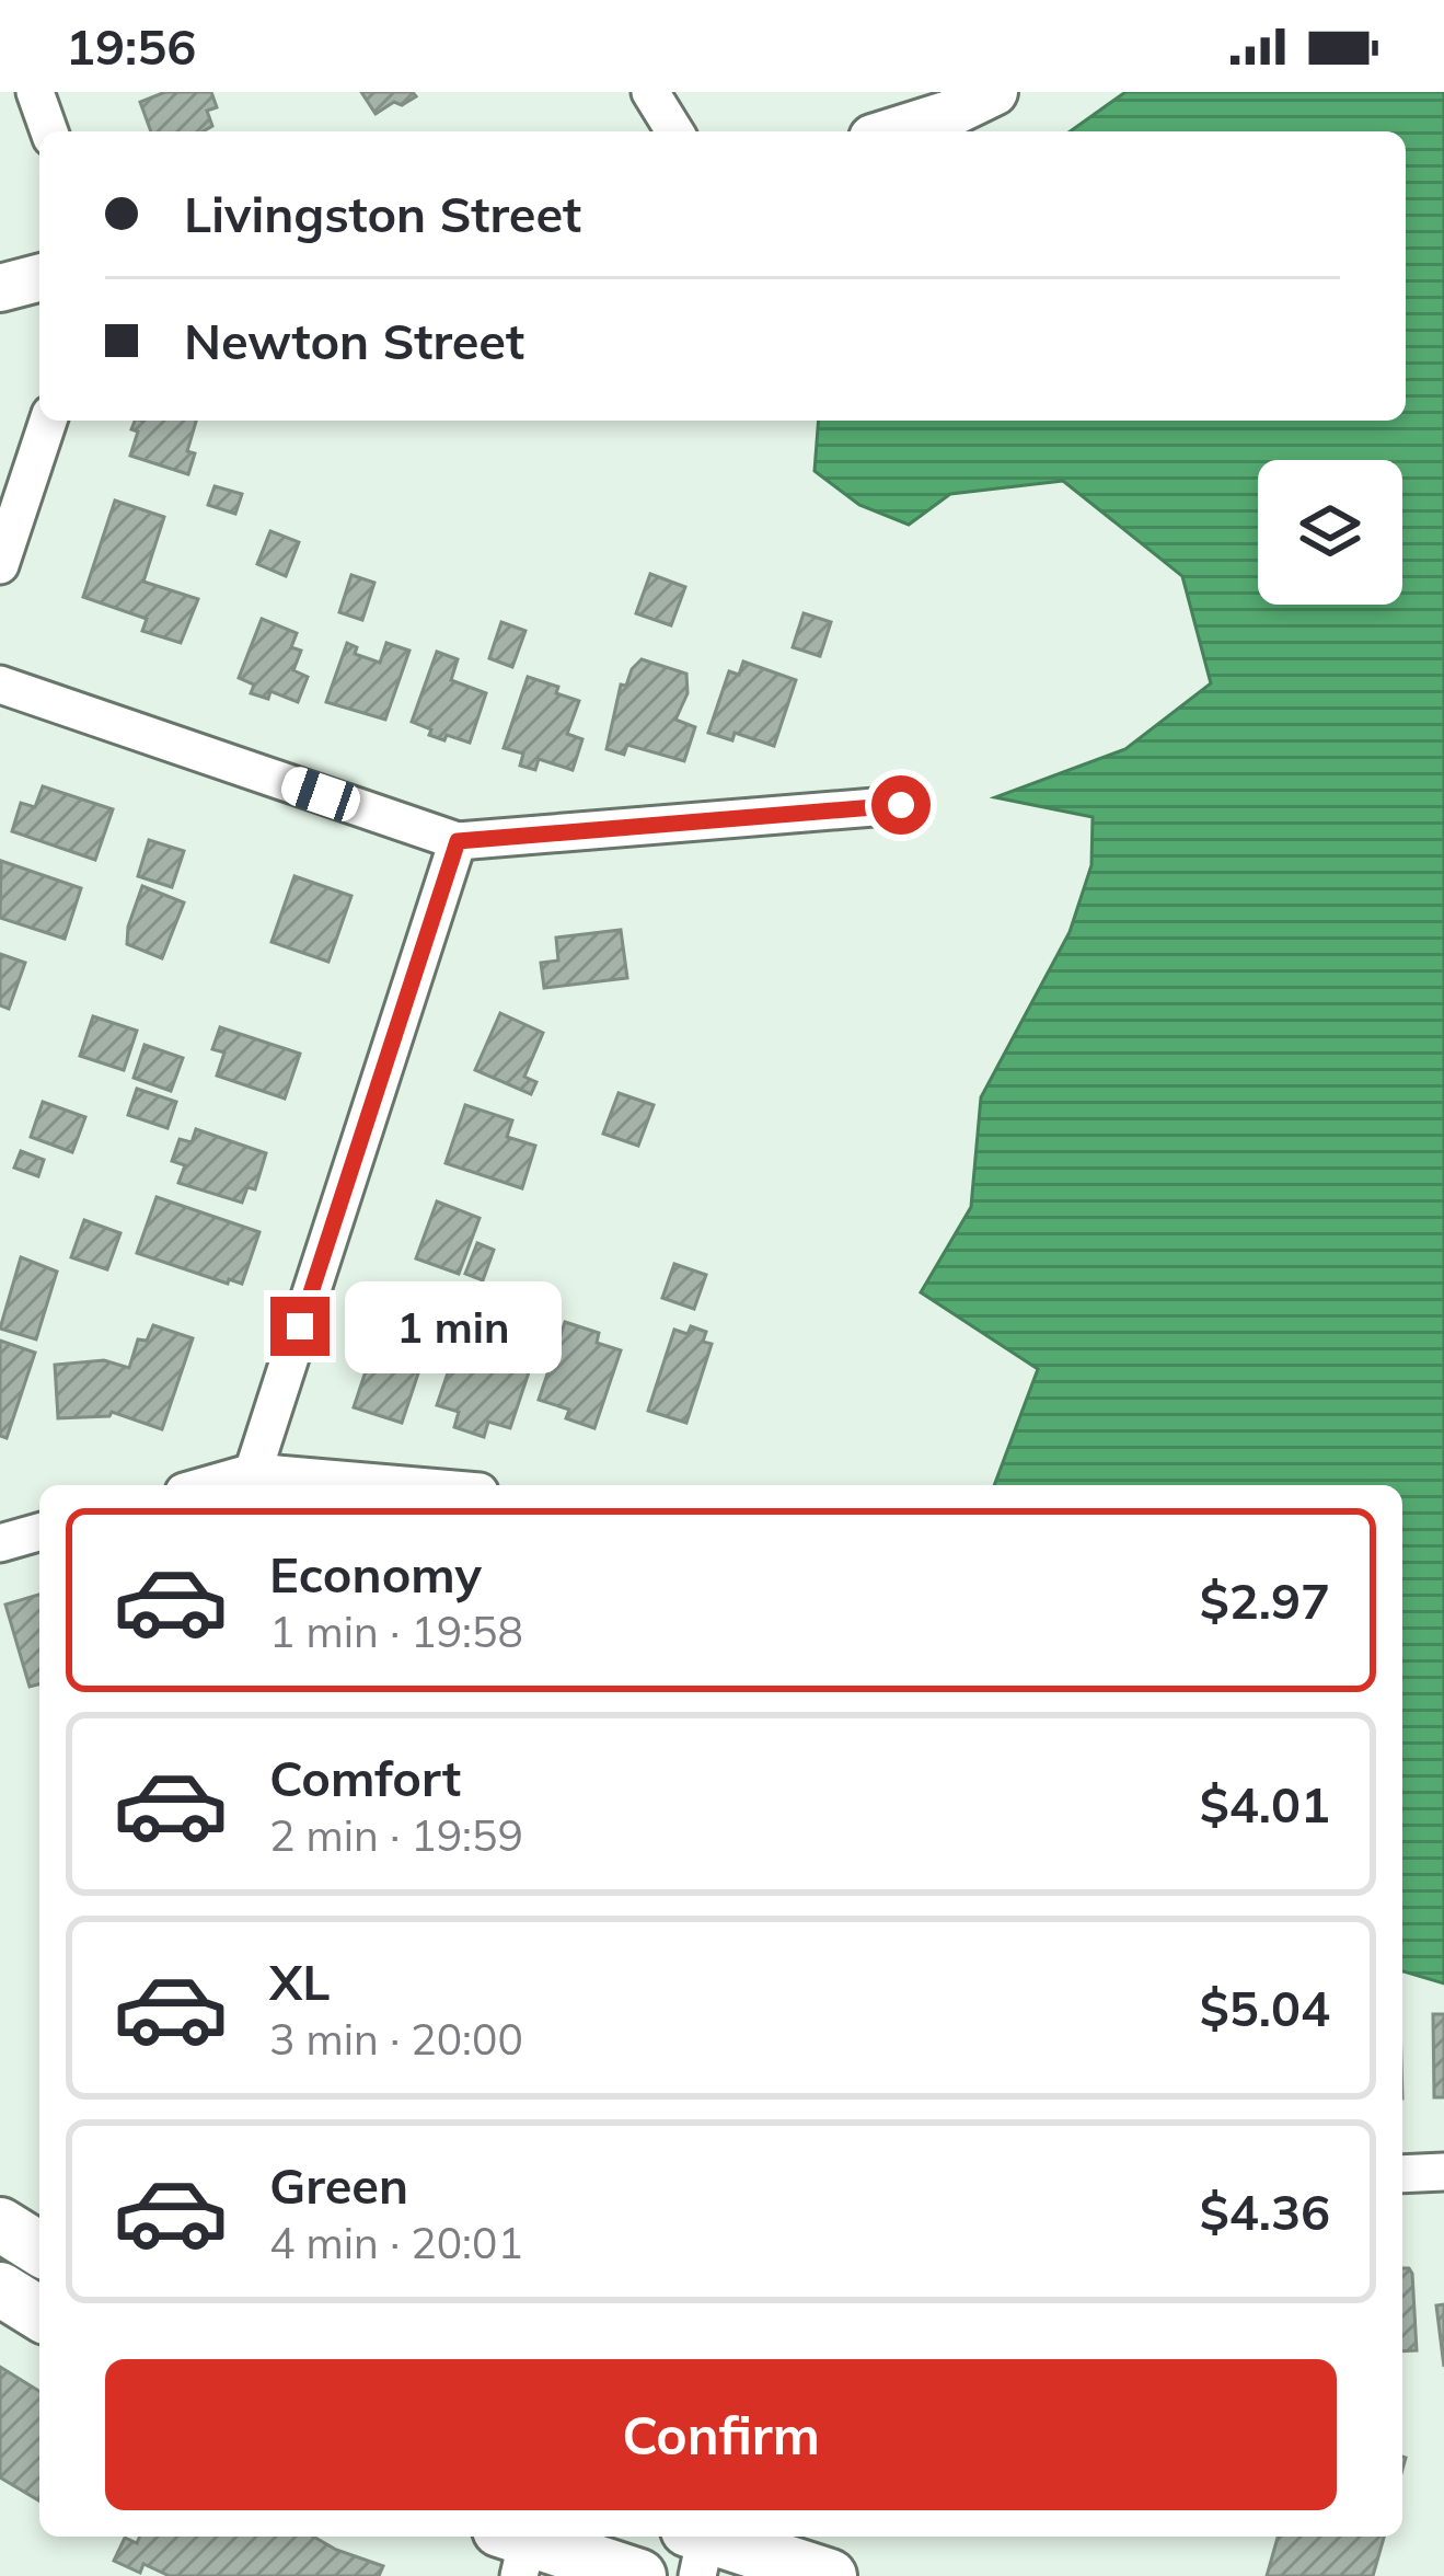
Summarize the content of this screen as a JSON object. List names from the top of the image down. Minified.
{"page":{"status":"19:56","banner":["Livingston Street","Newton Street"],"bubble":"1 min","list":[{"name":"Economy","note":"1 min · 19:58","value":"$2.97"},{"name":"Comfort","note":"2 min · 19:59","value":"$4.01"},{"name":"XL","note":"3 min · 20:00","value":"$5.04"},{"name":"Green","note":"4 min · 20:01","value":"$4.36"}],"buttons":"Confirm"}}
